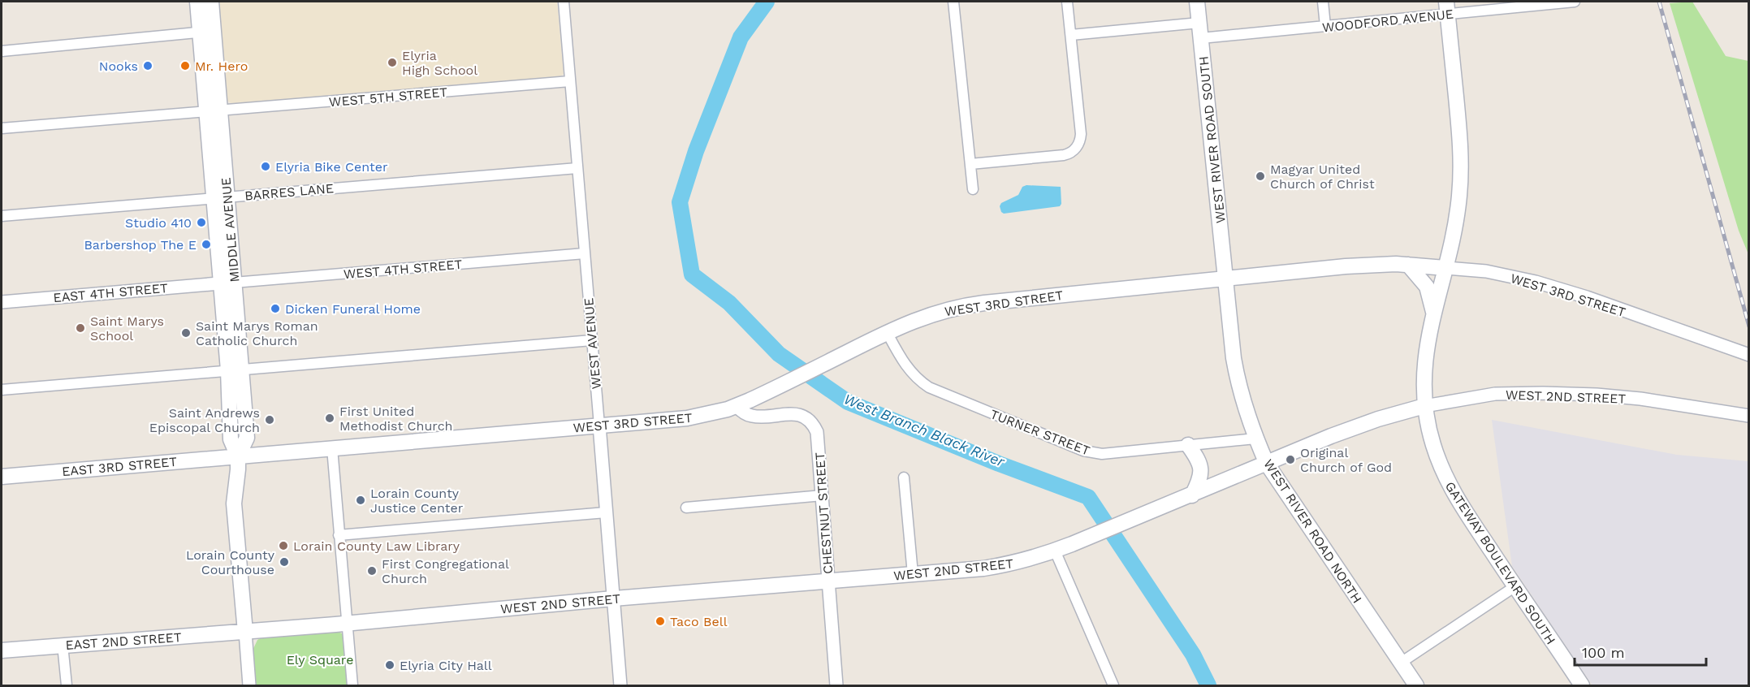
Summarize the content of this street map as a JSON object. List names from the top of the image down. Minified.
{"streets":{"main road":["WEST RIVER ROAD SOUTH","MIDDLE AVENUE","WEST 3RD STREET","WEST 2ND STREET","EAST 3RD STREET","WEST RIVER ROAD NORTH","GATEWAY BOULEVARD SOUTH","EAST 2ND STREET"],"street":["WOODFORD AVENUE","WEST 5TH STREET","BARRES LANE","WEST 4TH STREET","EAST 4TH STREET","WEST AVENUE","TURNER STREET","CHESTNUT STREET"]},"crossings":[["WOODFORD AVENUE","WEST RIVER ROAD SOUTH"],["WOODFORD AVENUE","GATEWAY BOULEVARD SOUTH"],["WEST 5TH STREET","MIDDLE AVENUE"],["WEST 5TH STREET","WEST AVENUE"],["WEST RIVER ROAD SOUTH","WEST 3RD STREET"],["WEST RIVER ROAD SOUTH","WEST RIVER ROAD NORTH"],["BARRES LANE","MIDDLE AVENUE"],["BARRES LANE","WEST AVENUE"],["MIDDLE AVENUE","WEST 4TH STREET"],["MIDDLE AVENUE","EAST 4TH STREET"],["MIDDLE AVENUE","WEST 3RD STREET"],["MIDDLE AVENUE","WEST 2ND STREET"],["MIDDLE AVENUE","EAST 3RD STREET"],["MIDDLE AVENUE","EAST 2ND STREET"],["WEST 4TH STREET","EAST 4TH STREET"],["WEST 4TH STREET","WEST AVENUE"],["WEST 3RD STREET","WEST AVENUE"],["WEST 3RD STREET","TURNER STREET"],["WEST 3RD STREET","EAST 3RD STREET"],["WEST 3RD STREET","CHESTNUT STREET"],["WEST 3RD STREET","WEST RIVER ROAD NORTH"],["WEST 3RD STREET","GATEWAY BOULEVARD SOUTH"],["WEST AVENUE","WEST 2ND STREET"],["WEST 2ND STREET","CHESTNUT STREET"],["WEST 2ND STREET","WEST RIVER ROAD NORTH"],["WEST 2ND STREET","GATEWAY BOULEVARD SOUTH"],["WEST 2ND STREET","EAST 2ND STREET"],["TURNER STREET","WEST RIVER ROAD NORTH"]],"water":["West Branch Black River"],"parks":["Ely Square"],"places":["Elyria High School","Nooks","Mr. Hero","Elyria Bike Center","Magyar United Church of Christ","Studio 410","Barbershop The E","Dicken Funeral Home","Saint Marys School","Saint Marys Roman Catholic Church","First United Methodist Church","Saint Andrews Episcopal Church","Original Church of God","Lorain County Justice Center","Lorain County Law Library","Lorain County Courthouse","First Congregational Church","Taco Bell","Elyria City Hall"],"scale_bar":"100 m"}
